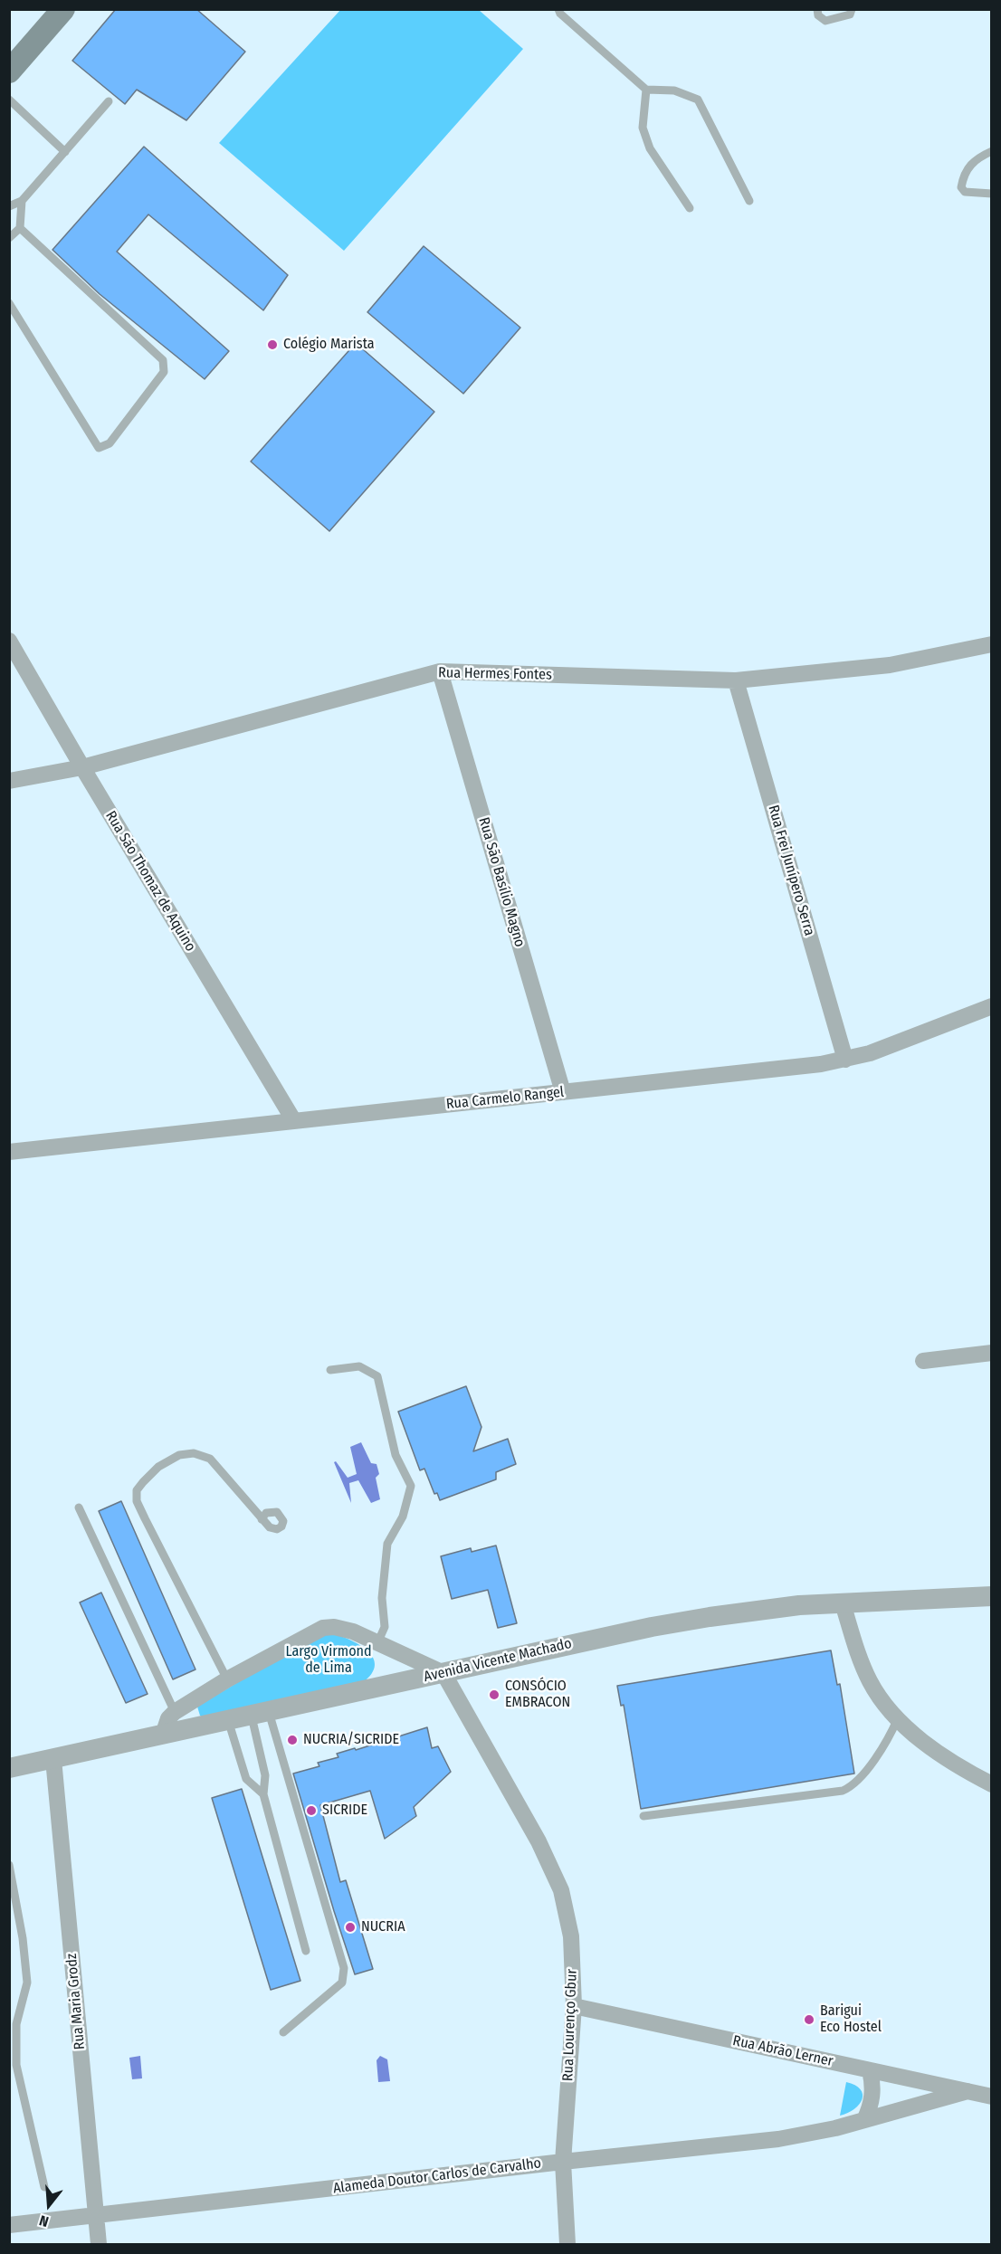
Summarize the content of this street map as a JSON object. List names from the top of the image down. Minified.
{"streets":{"street":["Rua Hermes Fontes","Rua Frei Junípero Serra","Rua São Thomaz de Aquino","Rua São Basílio Magno","Rua Carmelo Rangel","Avenida Vicente Machado","Rua Maria Grodz","Rua Lourenço Gbur","Rua Abrão Lerner","Alameda Doutor Carlos de Carvalho"]},"crossings":[["Rua Hermes Fontes","Rua Frei Junípero Serra"],["Rua Hermes Fontes","Rua São Thomaz de Aquino"],["Rua Hermes Fontes","Rua São Basílio Magno"],["Rua Frei Junípero Serra","Rua Carmelo Rangel"],["Rua São Thomaz de Aquino","Rua Carmelo Rangel"],["Rua São Basílio Magno","Rua Carmelo Rangel"],["Avenida Vicente Machado","Rua Maria Grodz"],["Avenida Vicente Machado","Rua Lourenço Gbur"],["Rua Maria Grodz","Alameda Doutor Carlos de Carvalho"],["Rua Lourenço Gbur","Rua Abrão Lerner"],["Rua Lourenço Gbur","Alameda Doutor Carlos de Carvalho"],["Rua Abrão Lerner","Alameda Doutor Carlos de Carvalho"]],"parks":["Largo Virmond de Lima"],"places":["Colégio Marista","CONSÓCIO EMBRACON","NUCRIA/SICRIDE","SICRIDE","NUCRIA","Barigui Eco Hostel"],"north":"bottom"}
